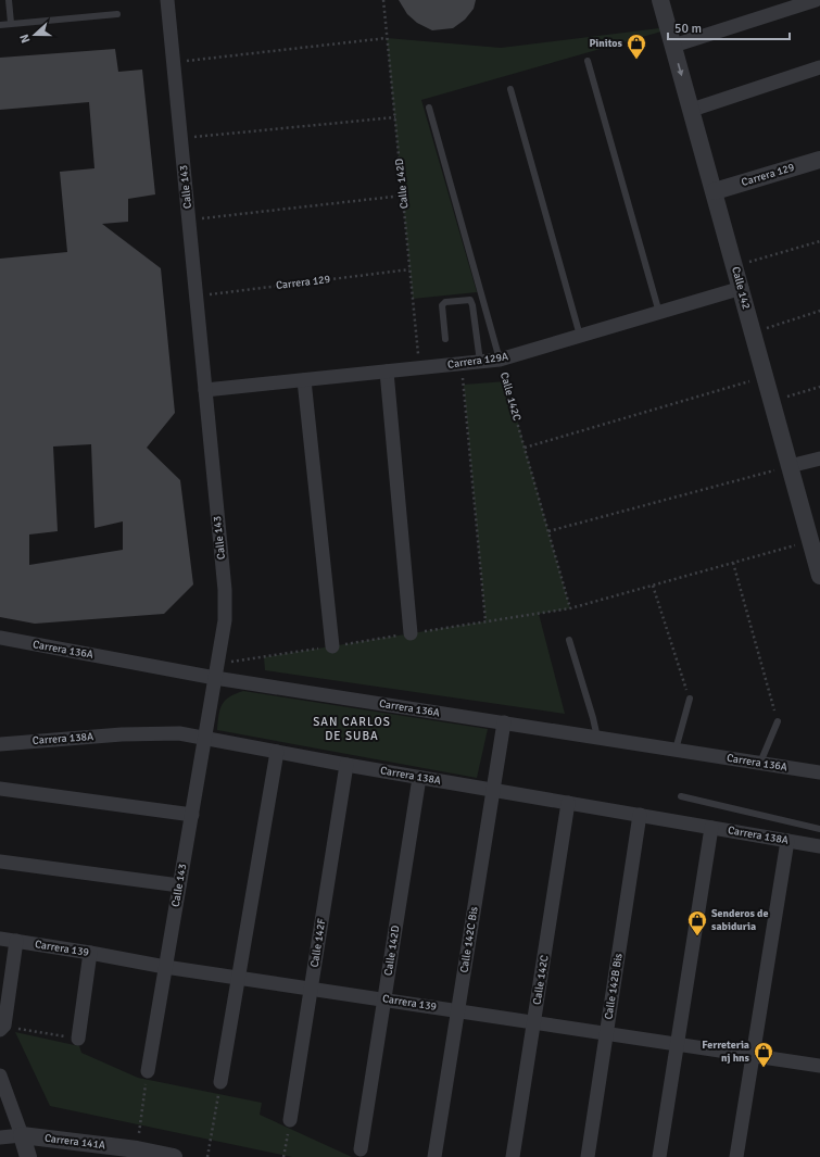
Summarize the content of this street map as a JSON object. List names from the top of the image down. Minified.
{"streets":{"street":["Carrera 129","Calle 142D","Calle 143","Calle 142","Carrera 129A","Calle 142C","Carrera 136A","Carrera 138A","Calle 142C Bis","Calle 142F","Carrera 139","Calle 142B Bis","Carrera 141A"]},"crossings":[["Carrera 129","Calle 142D"],["Carrera 129","Calle 143"],["Carrera 129","Calle 142"],["Calle 142D","Carrera 129A"],["Calle 142D","Carrera 138A"],["Calle 142D","Carrera 139"],["Calle 143","Carrera 129A"],["Calle 143","Carrera 136A"],["Calle 143","Carrera 138A"],["Calle 143","Carrera 139"],["Calle 142","Carrera 129A"],["Carrera 129A","Calle 142C"],["Calle 142C","Carrera 138A"],["Calle 142C","Carrera 139"],["Carrera 136A","Calle 142C Bis"],["Carrera 138A","Calle 142C Bis"],["Carrera 138A","Calle 142F"],["Carrera 138A","Calle 142B Bis"],["Calle 142C Bis","Carrera 139"],["Calle 142F","Carrera 139"],["Carrera 139","Calle 142B Bis"]],"districts":["SAN CARLOS DE SUBA"],"places":{"shop":["Pinitos","Senderos de sabiduria","Ferreteria nj hns"]},"scale_bar":"50 m","north":"left"}
